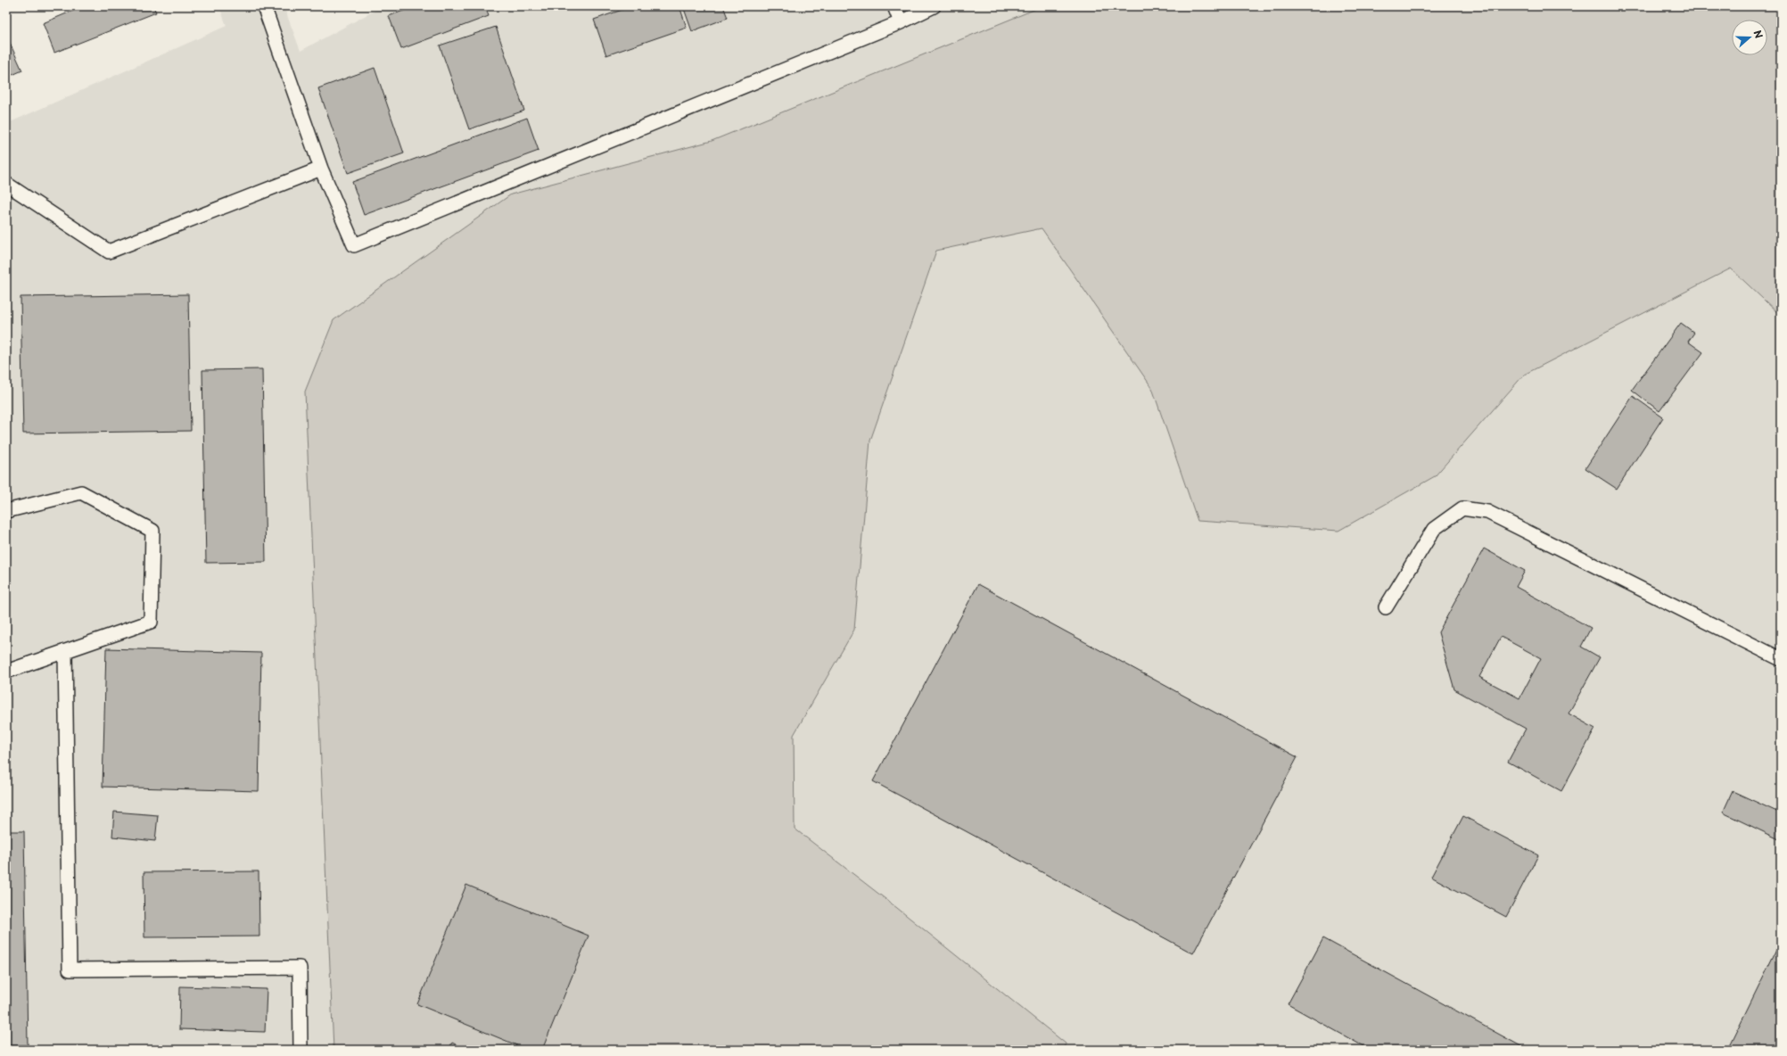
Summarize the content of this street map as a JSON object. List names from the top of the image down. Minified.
{"north":"right"}
